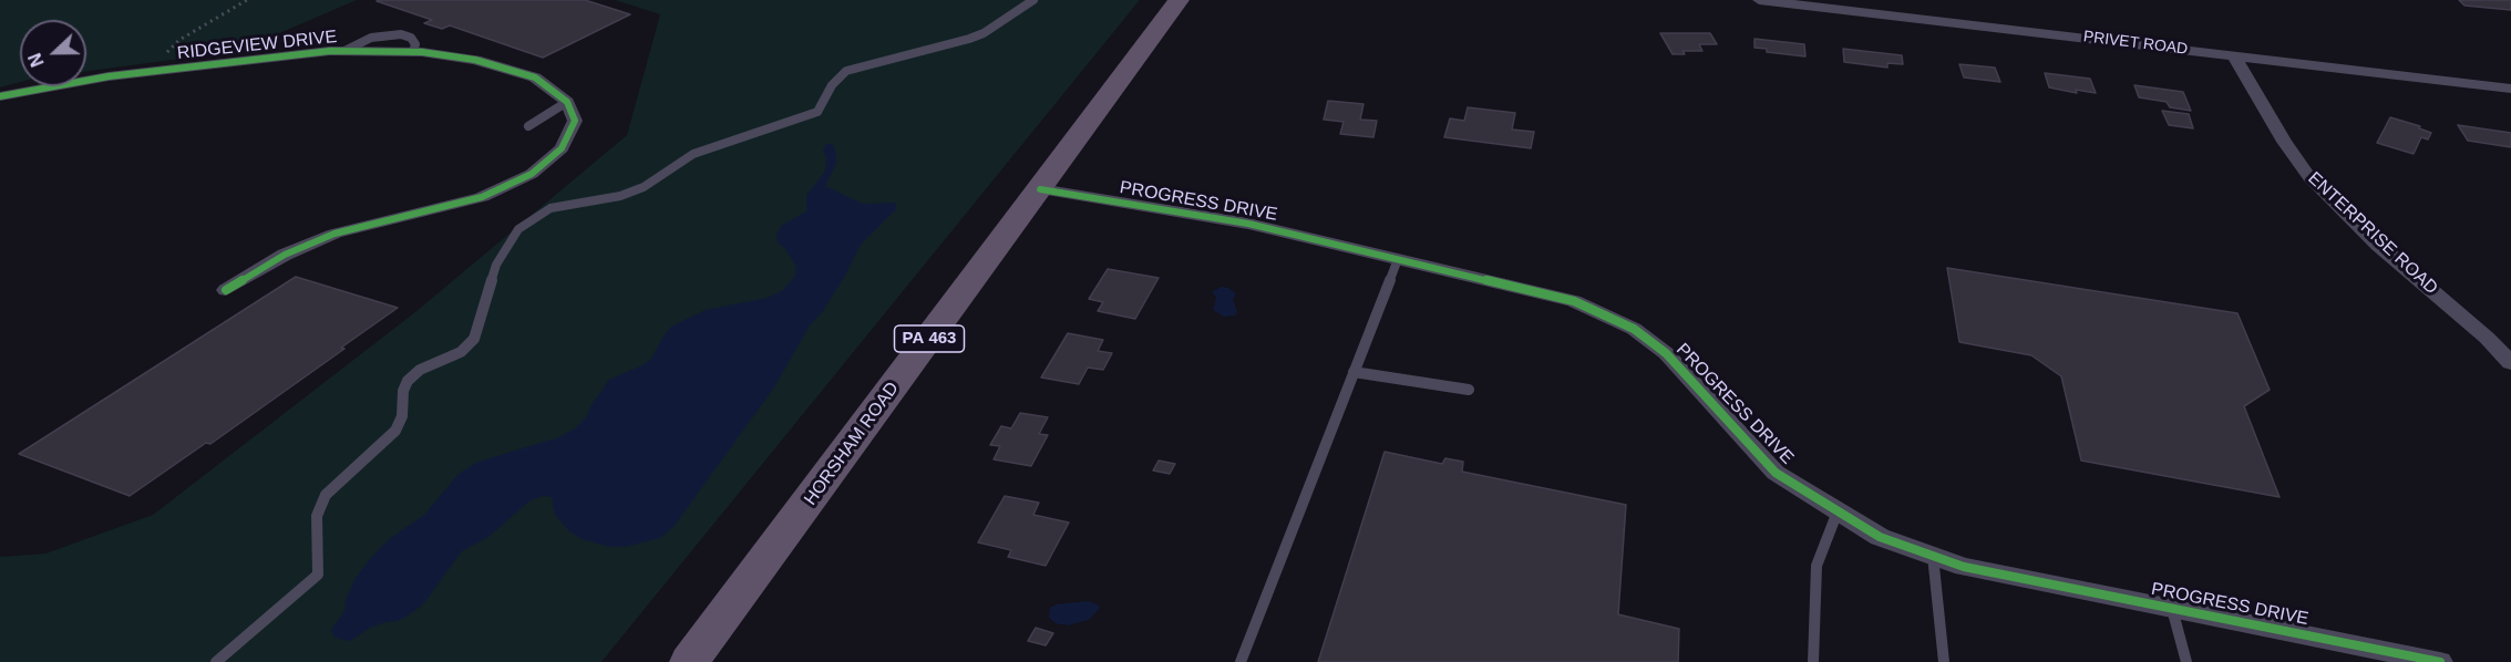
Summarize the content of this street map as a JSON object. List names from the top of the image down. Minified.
{"streets":{"main road":["PA 463","HORSHAM ROAD"],"street":["PRIVET ROAD","RIDGEVIEW DRIVE","PROGRESS DRIVE","ENTERPRISE ROAD"]},"crossings":[["PRIVET ROAD","ENTERPRISE ROAD"],["PROGRESS DRIVE","HORSHAM ROAD"]],"north":"left"}
